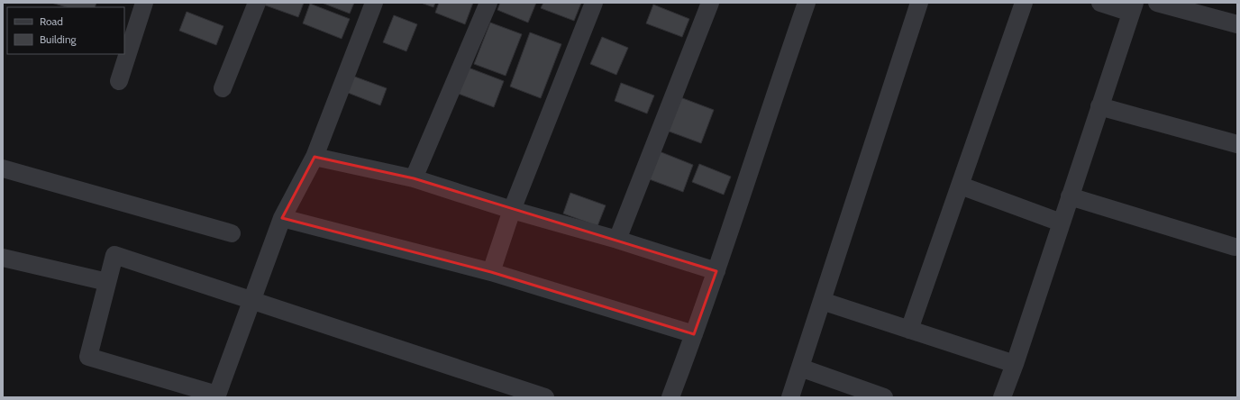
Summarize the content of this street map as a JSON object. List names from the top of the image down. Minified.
{"legend":["Road","Building"]}
